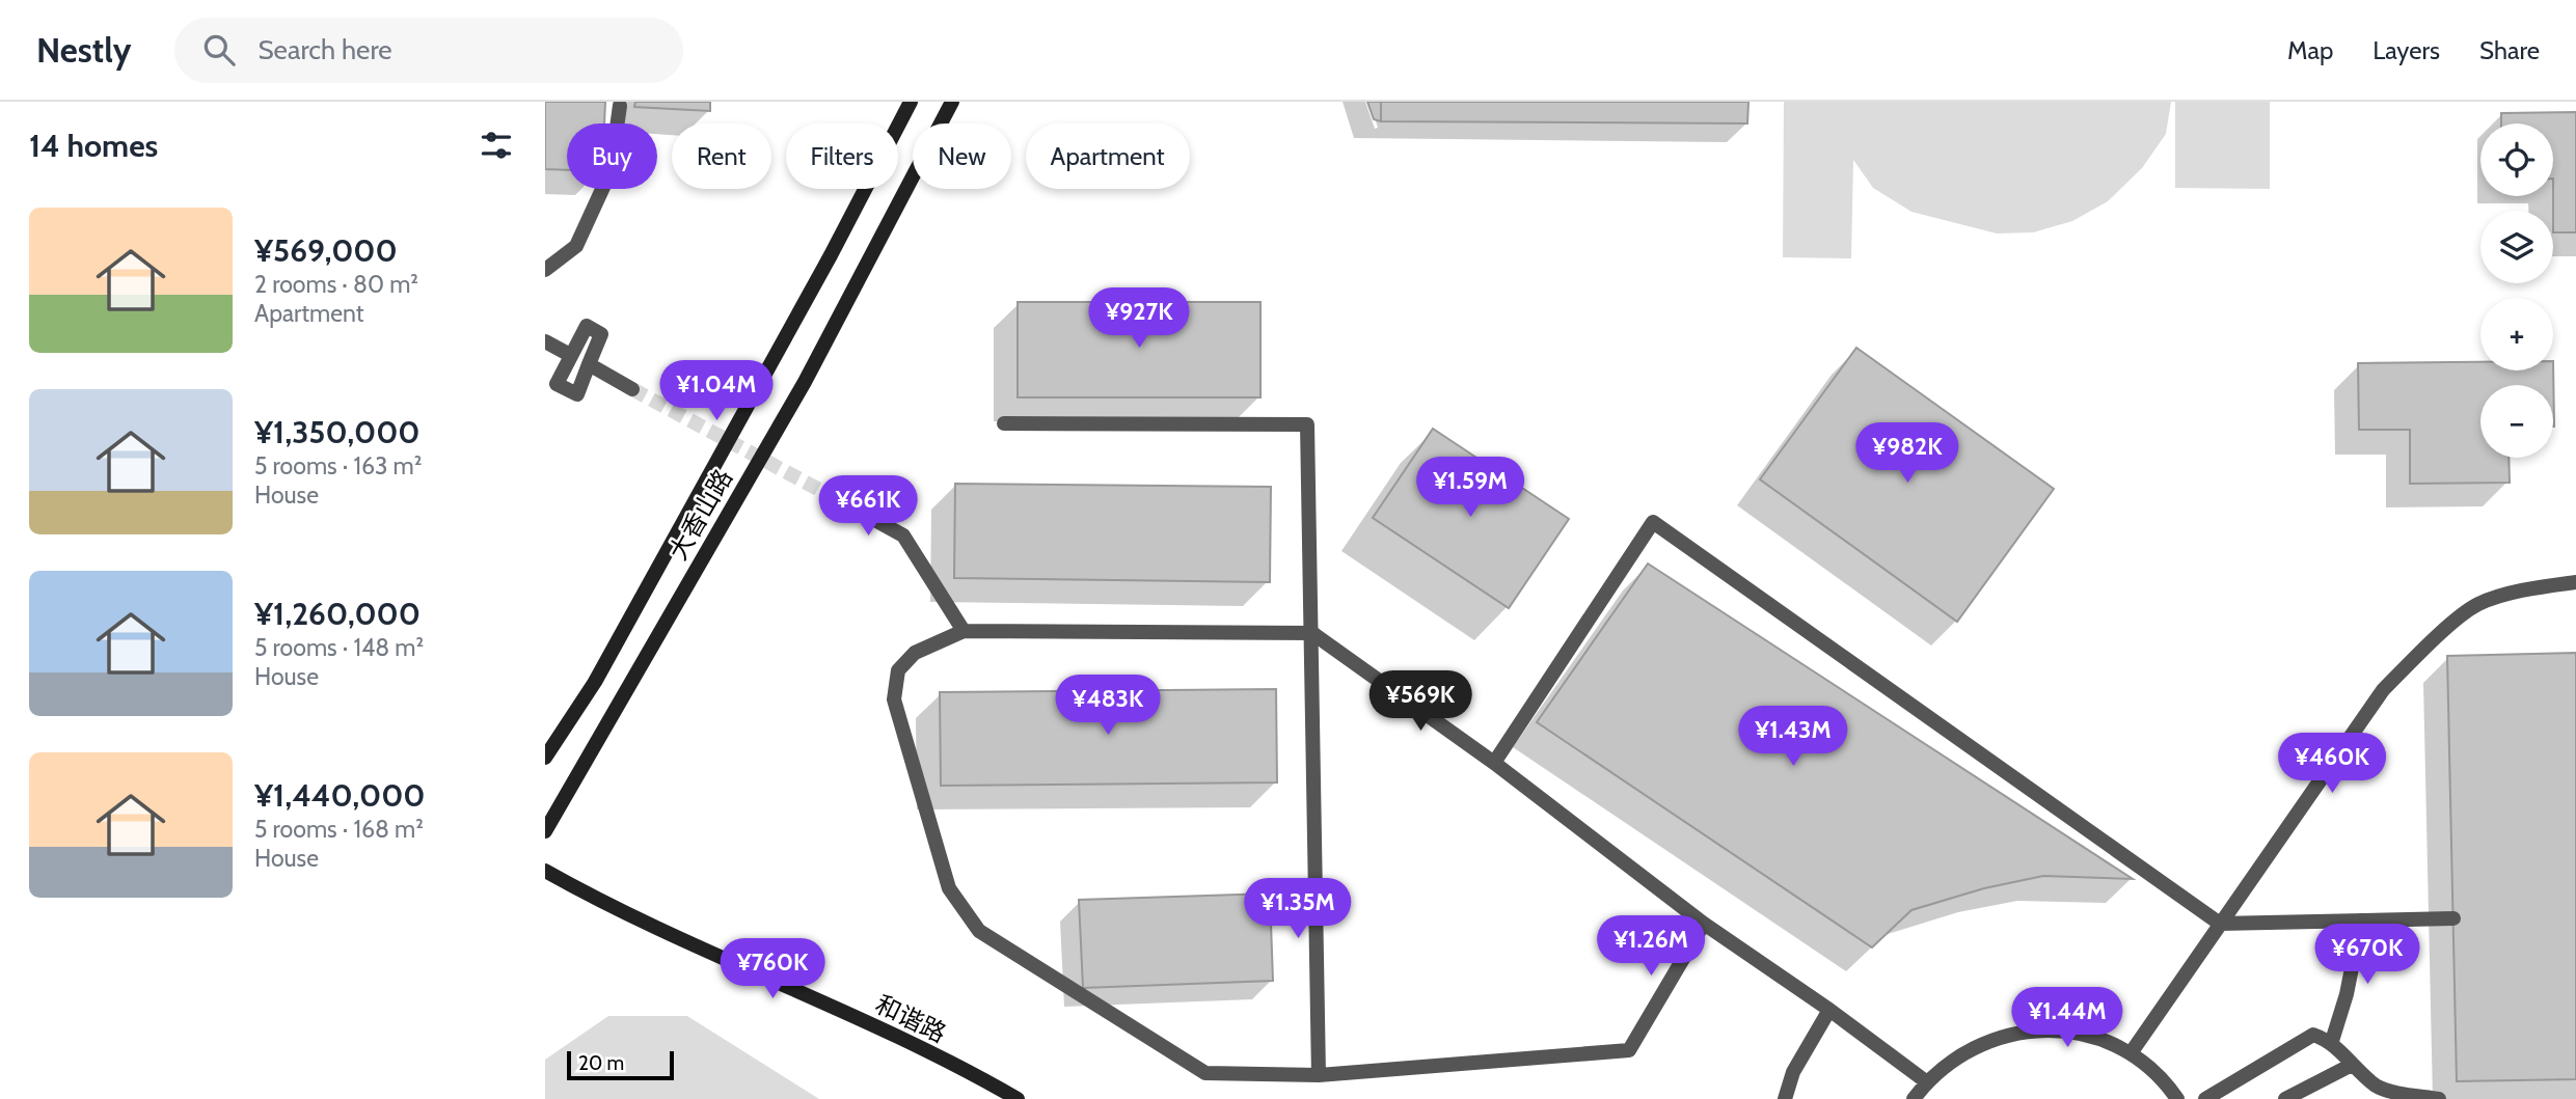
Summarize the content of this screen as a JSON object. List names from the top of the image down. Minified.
{"streets":{"main road":["大香山路","和谐路"]},"scale_bar":"20 m","page":{"header":"Nestly","search":"Search here","nav":["Map","Layers","Share"],"heading":"14 homes","map_buttons":["+","−"],"chip":["Buy","Rent","Filters","New","Apartment"],"list":[{"name":"¥569,000","note":"2 rooms · 80 m² · Apartment"},{"name":"¥1,350,000","note":"5 rooms · 163 m² · House"},{"name":"¥1,260,000","note":"5 rooms · 148 m² · House"},{"name":"¥1,440,000","note":"5 rooms · 168 m² · House"}],"price":["¥927K","¥1.04M","¥982K","¥1.59M","¥661K","¥569K","¥483K","¥1.43M","¥460K","¥1.35M","¥1.26M","¥670K","¥760K","¥1.44M"],"scale":"20 m"}}
